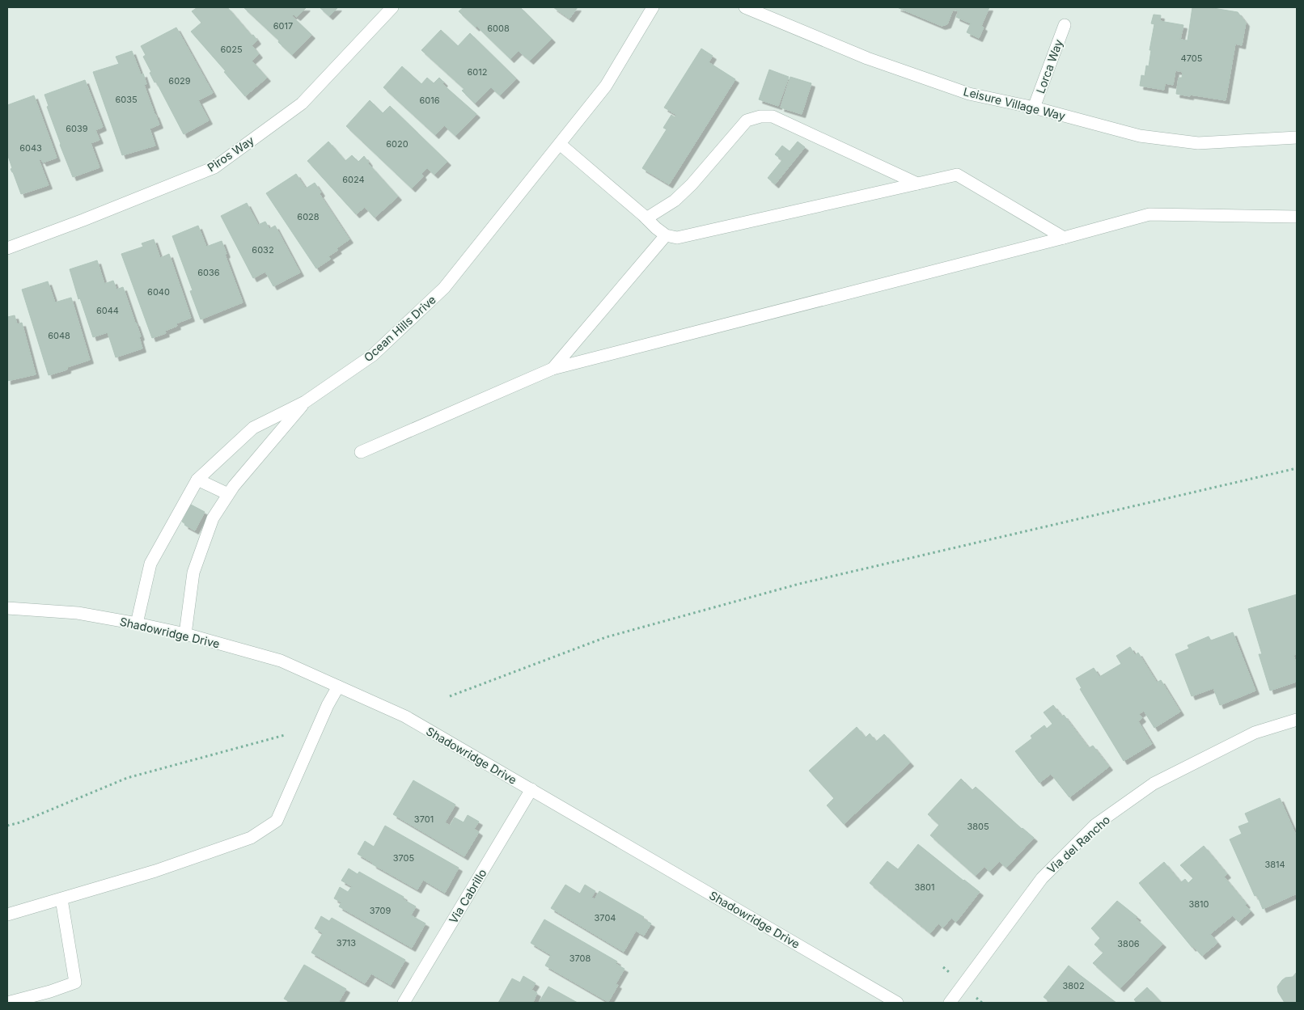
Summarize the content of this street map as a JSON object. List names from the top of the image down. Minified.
{"streets":{"street":["Lorca Way","Leisure Village Way","Piros Way","Ocean Hills Drive","Shadowridge Drive","Via del Rancho","Via Cabrillo"]},"crossings":[["Lorca Way","Leisure Village Way"],["Ocean Hills Drive","Shadowridge Drive"],["Shadowridge Drive","Via Cabrillo"]],"house_numbers":["6017","6008","6025","4705","6012","6029","6035","6016","6039","6020","6043","6024","6028","6032","6036","6040","6044","6048","3701","3805","3705","3814","3801","3810","3709","3704","3713","3806","3708","3802"]}
